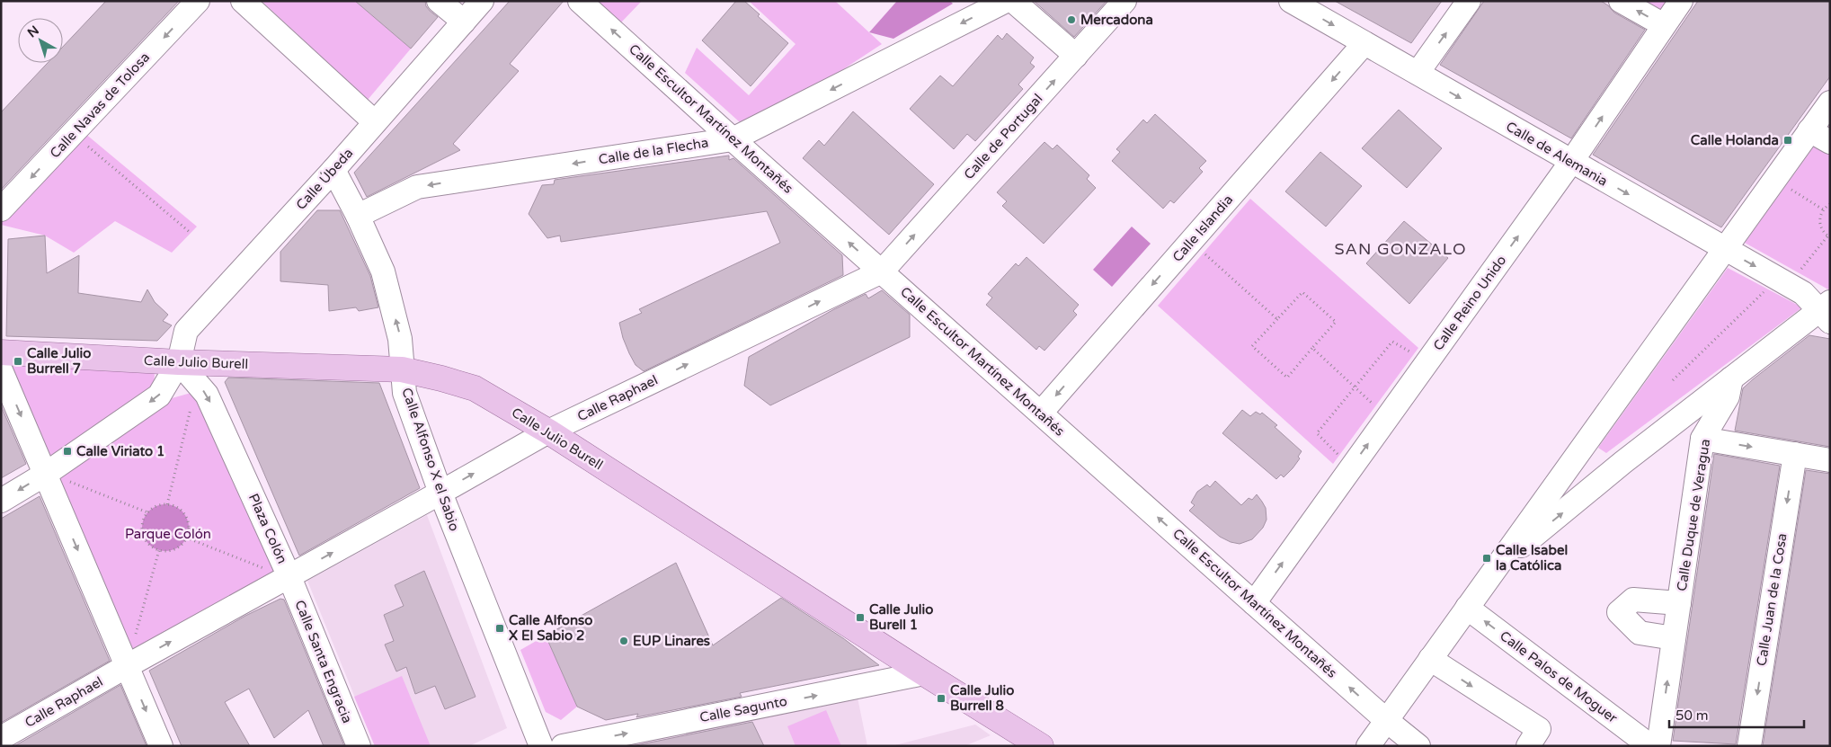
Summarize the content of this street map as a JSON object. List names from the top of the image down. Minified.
{"streets":{"main road":["Calle Julio Burell"],"street":["Calle Navas de Tolosa","Calle Escultor Martínez Montañés","Calle de Portugal","Calle de la Flecha","Calle de Alemania","Calle Úbeda","Calle Islandia","Calle Reino Unido","Calle Raphael","Calle Alfonso X el Sabio","Calle Duque de Veragua","Plaza Colón","Calle Juan de la Cosa","Calle Santa Engracia","Calle Palos de Moguer","Calle Sagunto"]},"crossings":[["Calle Escultor Martínez Montañés","Calle de Portugal"],["Calle Escultor Martínez Montañés","Calle de la Flecha"],["Calle Escultor Martínez Montañés","Calle Islandia"],["Calle Escultor Martínez Montañés","Calle Reino Unido"],["Calle Escultor Martínez Montañés","Calle Raphael"],["Calle de Portugal","Calle Raphael"],["Calle de la Flecha","Calle Alfonso X el Sabio"],["Calle de Alemania","Calle Islandia"],["Calle de Alemania","Calle Reino Unido"],["Calle Úbeda","Calle Julio Burell"],["Calle Úbeda","Calle Alfonso X el Sabio"],["Calle Úbeda","Plaza Colón"],["Calle Julio Burell","Calle Raphael"],["Calle Julio Burell","Calle Alfonso X el Sabio"],["Calle Julio Burell","Plaza Colón"],["Calle Julio Burell","Calle Sagunto"],["Calle Raphael","Calle Alfonso X el Sabio"],["Calle Raphael","Plaza Colón"],["Calle Raphael","Calle Santa Engracia"],["Plaza Colón","Calle Santa Engracia"]],"one_way":["Calle Navas de Tolosa","Calle Escultor Martínez Montañés","Calle de Portugal","Calle de la Flecha","Calle de Alemania","Calle Islandia","Calle Raphael","Calle Juan de la Cosa","Calle Palos de Moguer","Calle Sagunto"],"districts":["SAN GONZALO"],"parks":["Parque Colón"],"places":{"other":["Mercadona","EUP Linares"],"transit":["Calle Holanda","Calle Julio Burrell 7","Calle Viriato 1","Calle Isabel la Católica","Calle Julio Burell 1","Calle Alfonso X El Sabio 2","Calle Julio Burrell 8"]},"scale_bar":"50 m","north":"top left"}
